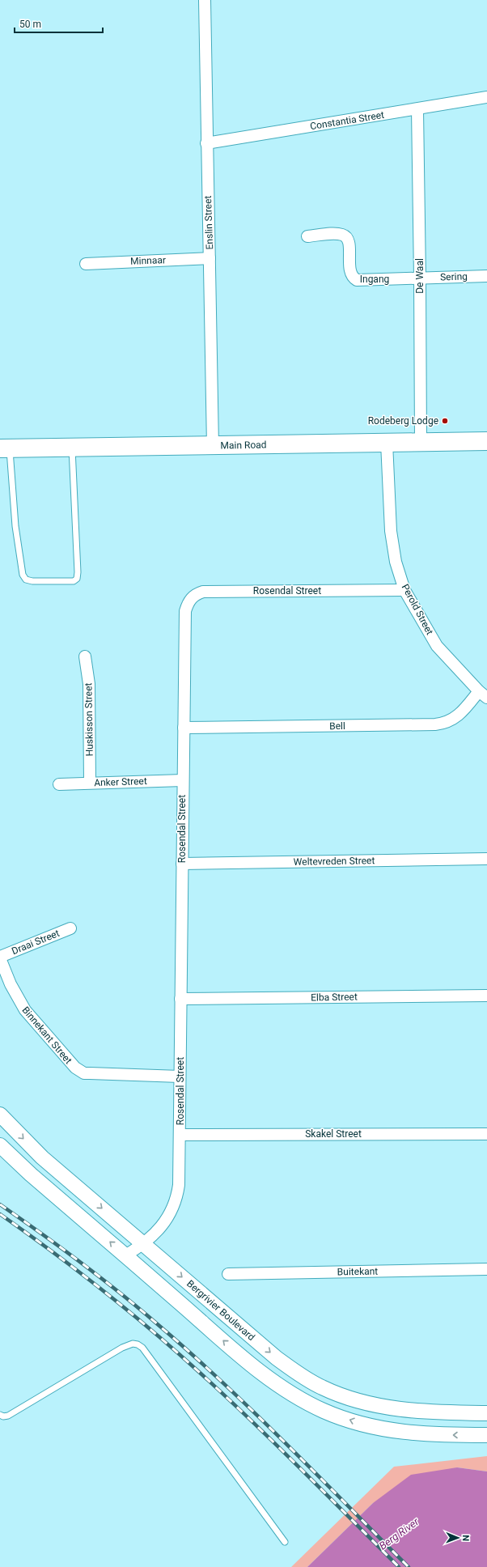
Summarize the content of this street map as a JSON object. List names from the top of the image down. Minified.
{"streets":{"main road":["Main Road"],"street":["Constantia Street","Enslin Street","Minnaar","De Waal","Sering","Ingang","Rosendal Street","Perold Street","Huskisson Street","Bell","Anker Street","Weltevreden Street","Draai Street","Elba Street","Binnekant Street","Skakel Street","Buitekant","Bergrivier Boulevard"]},"crossings":[["Constantia Street","Enslin Street"],["Constantia Street","De Waal"],["Enslin Street","Minnaar"],["Enslin Street","Main Road"],["De Waal","Sering"],["De Waal","Ingang"],["De Waal","Main Road"],["Sering","Ingang"],["Main Road","Perold Street"],["Rosendal Street","Perold Street"],["Rosendal Street","Bell"],["Rosendal Street","Anker Street"],["Rosendal Street","Weltevreden Street"],["Rosendal Street","Elba Street"],["Rosendal Street","Binnekant Street"],["Rosendal Street","Skakel Street"],["Rosendal Street","Bergrivier Boulevard"],["Perold Street","Bell"],["Huskisson Street","Anker Street"],["Draai Street","Binnekant Street"]],"water":["Berg River"],"places":["Rodeberg Lodge"],"scale_bar":"50 m","north":"right"}
